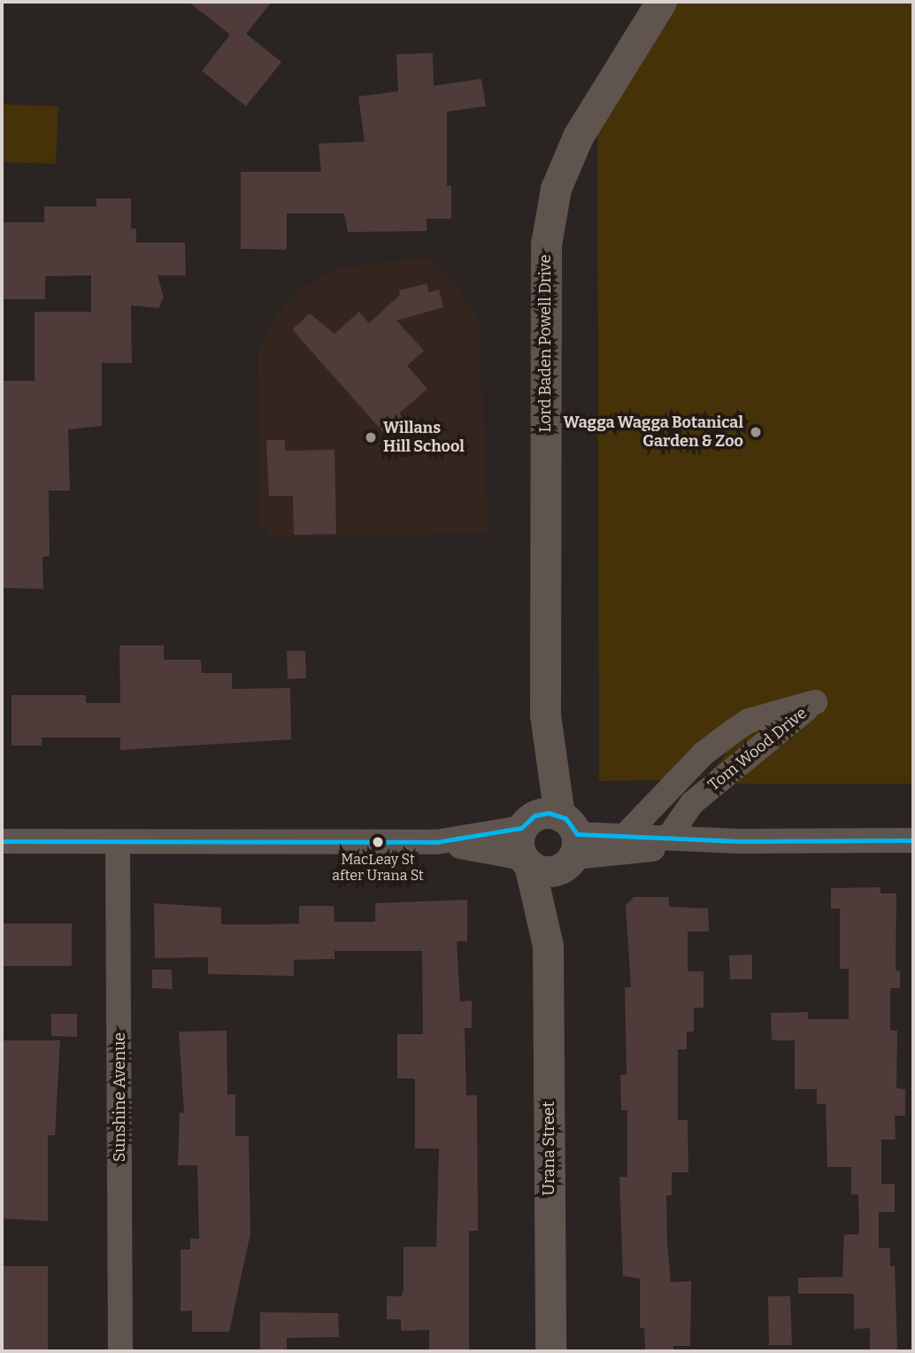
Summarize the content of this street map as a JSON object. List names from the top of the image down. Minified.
{"streets":{"street":["Lord Baden Powell Drive","Tom Wood Drive","Sunshine Avenue","Urana Street"]},"crossings":[["Lord Baden Powell Drive","Urana Street"]],"places":["Wagga Wagga Botanical Garden & Zoo","Willans Hill School","MacLeay St after Urana St"]}
